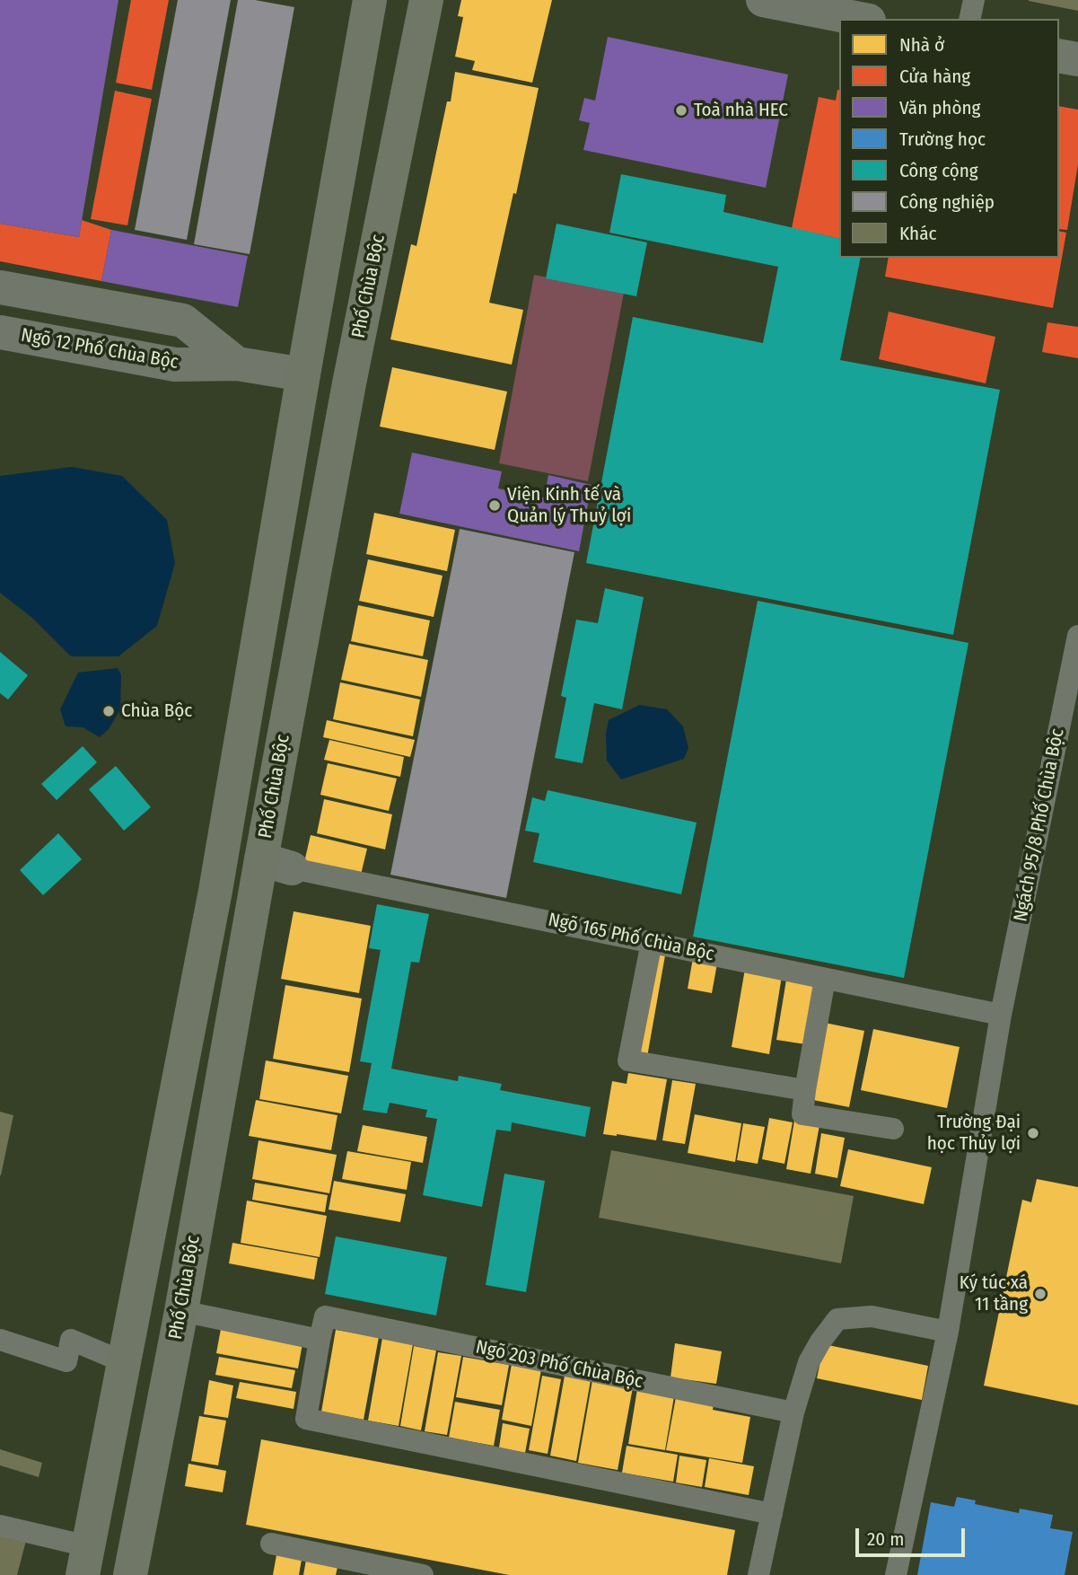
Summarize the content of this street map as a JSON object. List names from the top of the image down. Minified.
{"streets":{"main road":["Phố Chùa Bộc"],"street":["Ngõ 12 Phố Chùa Bộc"],"lane":["Ngách 95/8 Phố Chùa Bộc","Ngõ 165 Phố Chùa Bộc","Ngõ 203 Phố Chùa Bộc"]},"crossings":[["Phố Chùa Bộc","Ngõ 165 Phố Chùa Bộc"],["Ngách 95/8 Phố Chùa Bộc","Ngõ 165 Phố Chùa Bộc"]],"places":["Toà nhà HEC","Viện Kinh tế và Quản lý Thuỷ lợi","Chùa Bộc","Trường Đại học Thủy lợi","Ký túc xá 11 tầng"],"legend":["Nhà ở","Cửa hàng","Văn phòng","Trường học","Công cộng","Công nghiệp","Khác"],"scale_bar":"20 m"}
